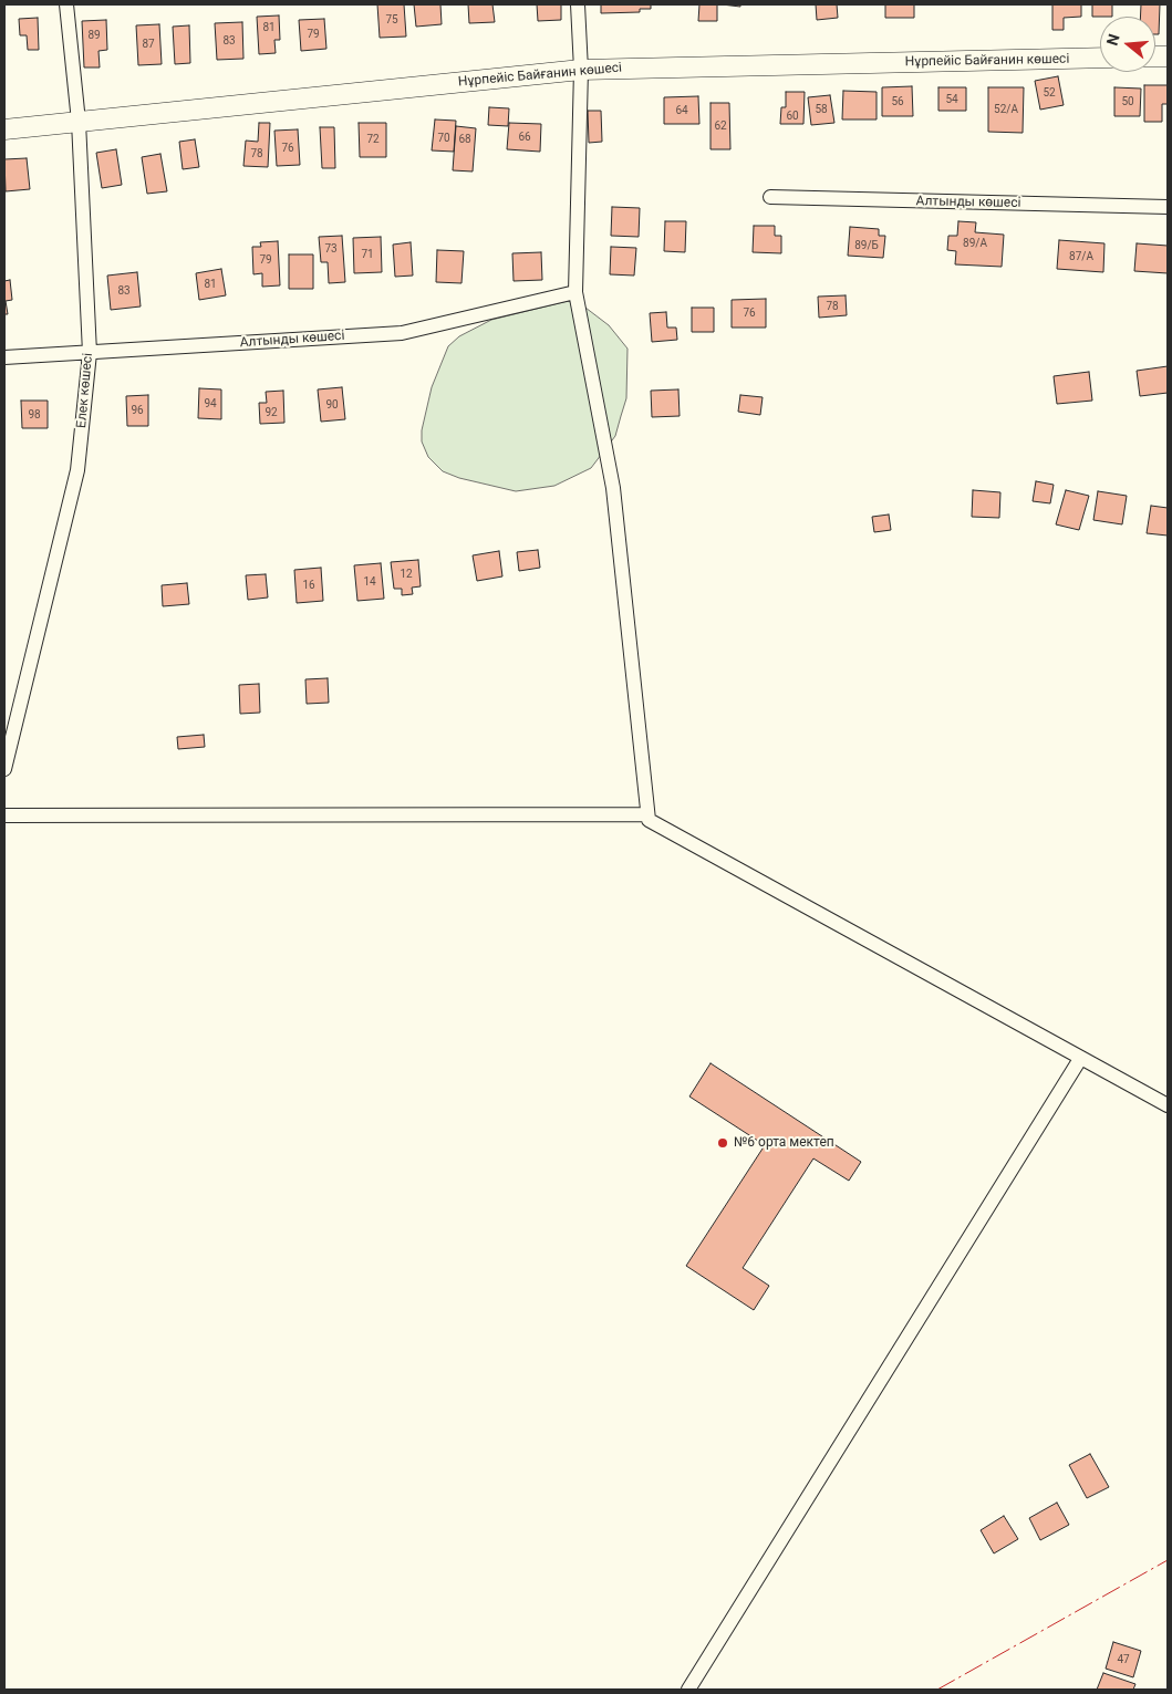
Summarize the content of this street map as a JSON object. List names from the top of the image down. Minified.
{"streets":{"street":["Нұрпейіс Байғанин көшесі","Алтынды көшесі","Елек көшесі"]},"crossings":[["Нұрпейіс Байғанин көшесі","Елек көшесі"],["Алтынды көшесі","Елек көшесі"]],"places":["№6 орта мектеп"],"house_numbers":["75","81","79","89","83","87","52","54","56","50","58","52/А","64","60","62","66","70","72","68","76","78","89/А","89/Б","73","71","87/А","79","81","83","78","76","94","90","96","92","98","12","14","16","47"],"north":"left"}
